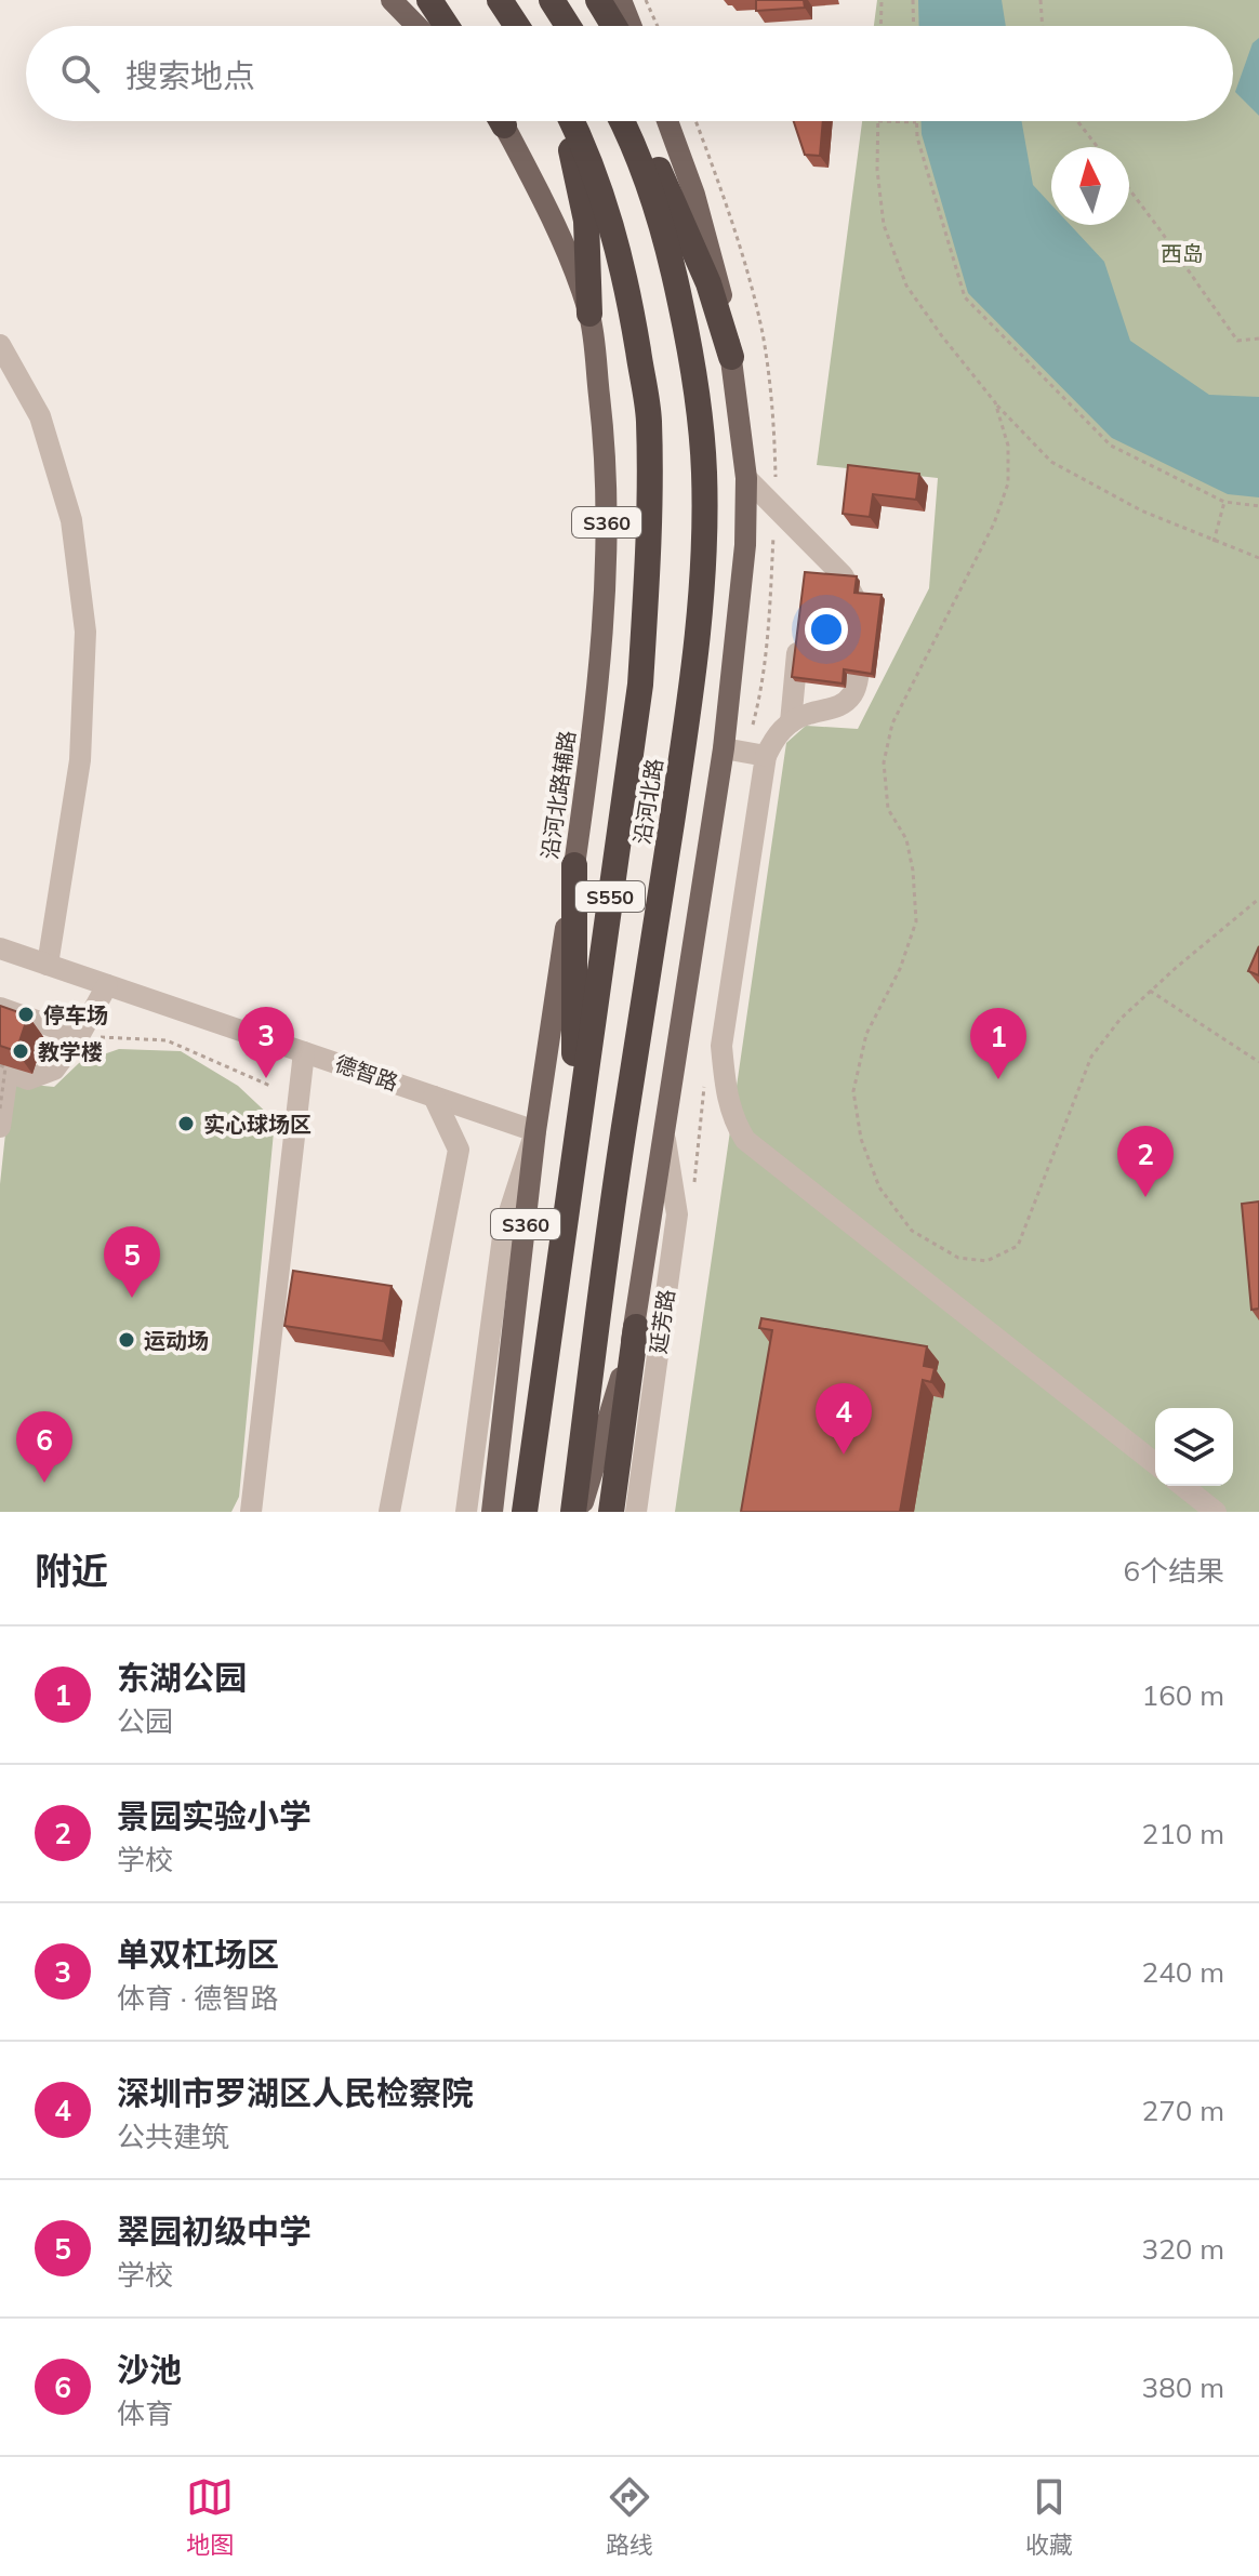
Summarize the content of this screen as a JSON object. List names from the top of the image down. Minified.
{"streets":{"highway":["沿河北路","S550"],"main road":["S360","沿河北路辅路"],"street":["德智路","延芳路"]},"crossings":[["沿河北路辅路","德智路"]],"parks":["西岛"],"places":["停车场","教学楼","实心球场区","运动场"],"north":"top","page":{"search":"搜索地点","pins":["3","1","2","5","4","6"],"heading":["附近","6个结果"],"list":[{"mark":"1","name":"东湖公园","note":"公园","value":"160 m"},{"mark":"2","name":"景园实验小学","note":"学校","value":"210 m"},{"mark":"3","name":"单双杠场区","note":"体育 · 德智路","value":"240 m"},{"mark":"4","name":"深圳市罗湖区人民检察院","note":"公共建筑","value":"270 m"},{"mark":"5","name":"翠园初级中学","note":"学校","value":"320 m"},{"mark":"6","name":"沙池","note":"体育","value":"380 m"}],"nav":["地图","路线","收藏"]}}
